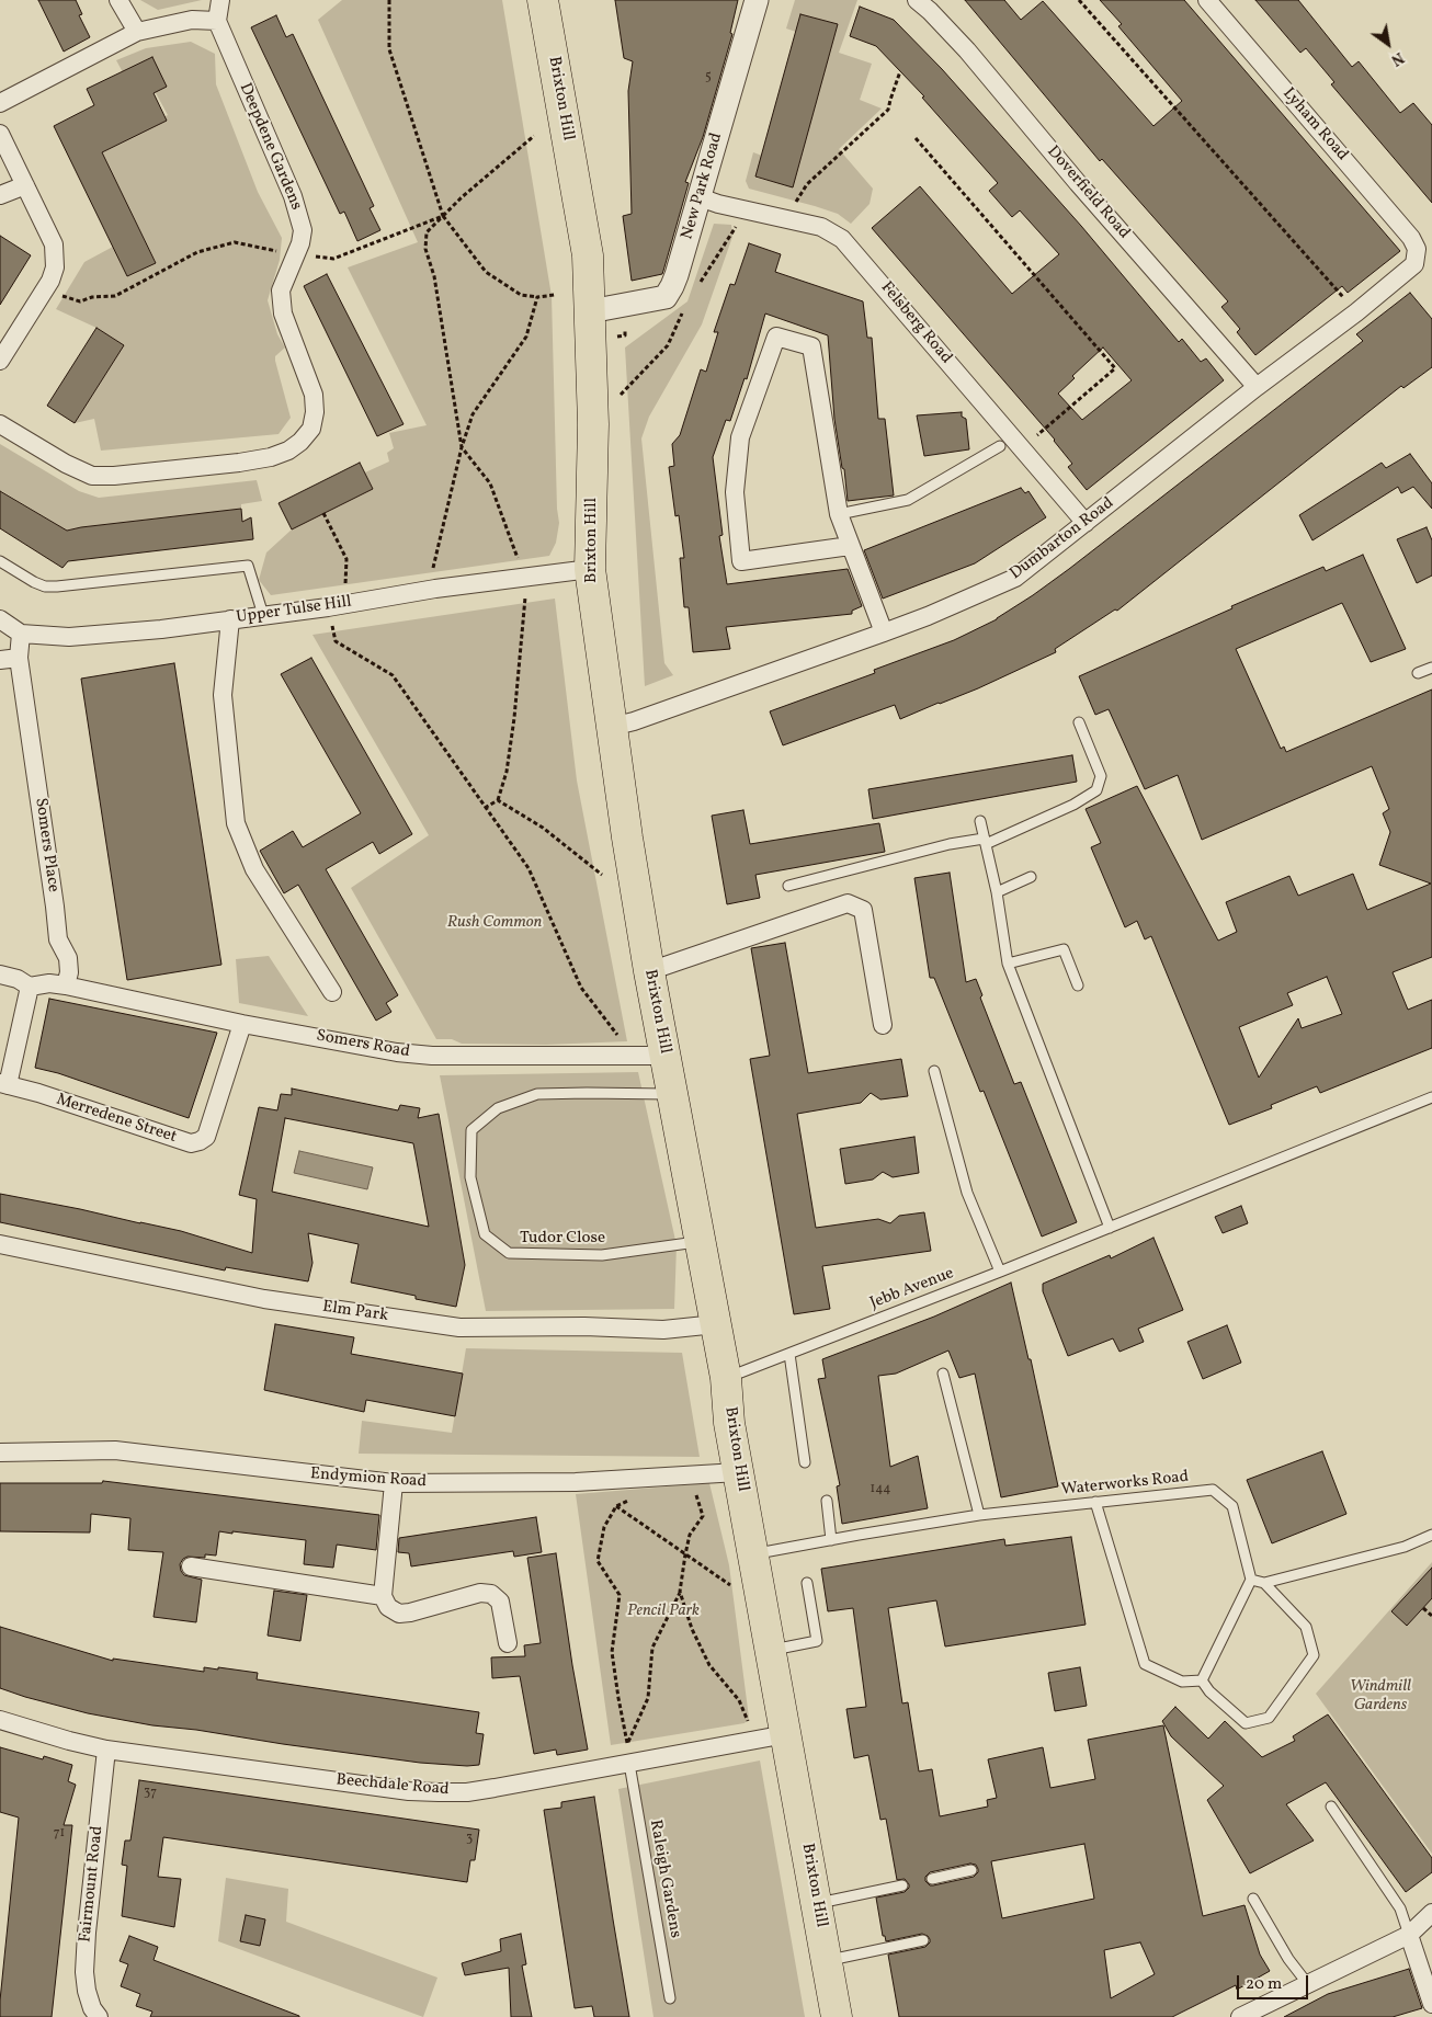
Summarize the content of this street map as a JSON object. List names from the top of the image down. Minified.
{"streets":{"highway":["Brixton Hill"],"street":["Lyham Road","Deepdene Gardens","New Park Road","Doverfield Road","Felsberg Road","Dumbarton Road","Upper Tulse Hill","Somers Place","Somers Road","Merredene Street","Elm Park","Endymion Road","Beechdale Road","Fairmount Road"],"lane":["Tudor Close","Jebb Avenue","Waterworks Road","Raleigh Gardens"]},"crossings":[["Brixton Hill","New Park Road"],["Brixton Hill","Dumbarton Road"],["Brixton Hill","Upper Tulse Hill"],["Brixton Hill","Somers Road"],["Brixton Hill","Tudor Close"],["Brixton Hill","Jebb Avenue"],["Brixton Hill","Elm Park"],["Brixton Hill","Endymion Road"],["Brixton Hill","Waterworks Road"],["Brixton Hill","Beechdale Road"],["Lyham Road","Dumbarton Road"],["New Park Road","Felsberg Road"],["Doverfield Road","Dumbarton Road"],["Felsberg Road","Dumbarton Road"],["Upper Tulse Hill","Somers Place"],["Somers Place","Somers Road"],["Somers Road","Merredene Street"],["Beechdale Road","Raleigh Gardens"],["Beechdale Road","Fairmount Road"]],"parks":["Rush Common","Pencil Park","Windmill Gardens"],"house_numbers":["5","144","37","71","3"],"scale_bar":"20 m","north":"bottom right"}
